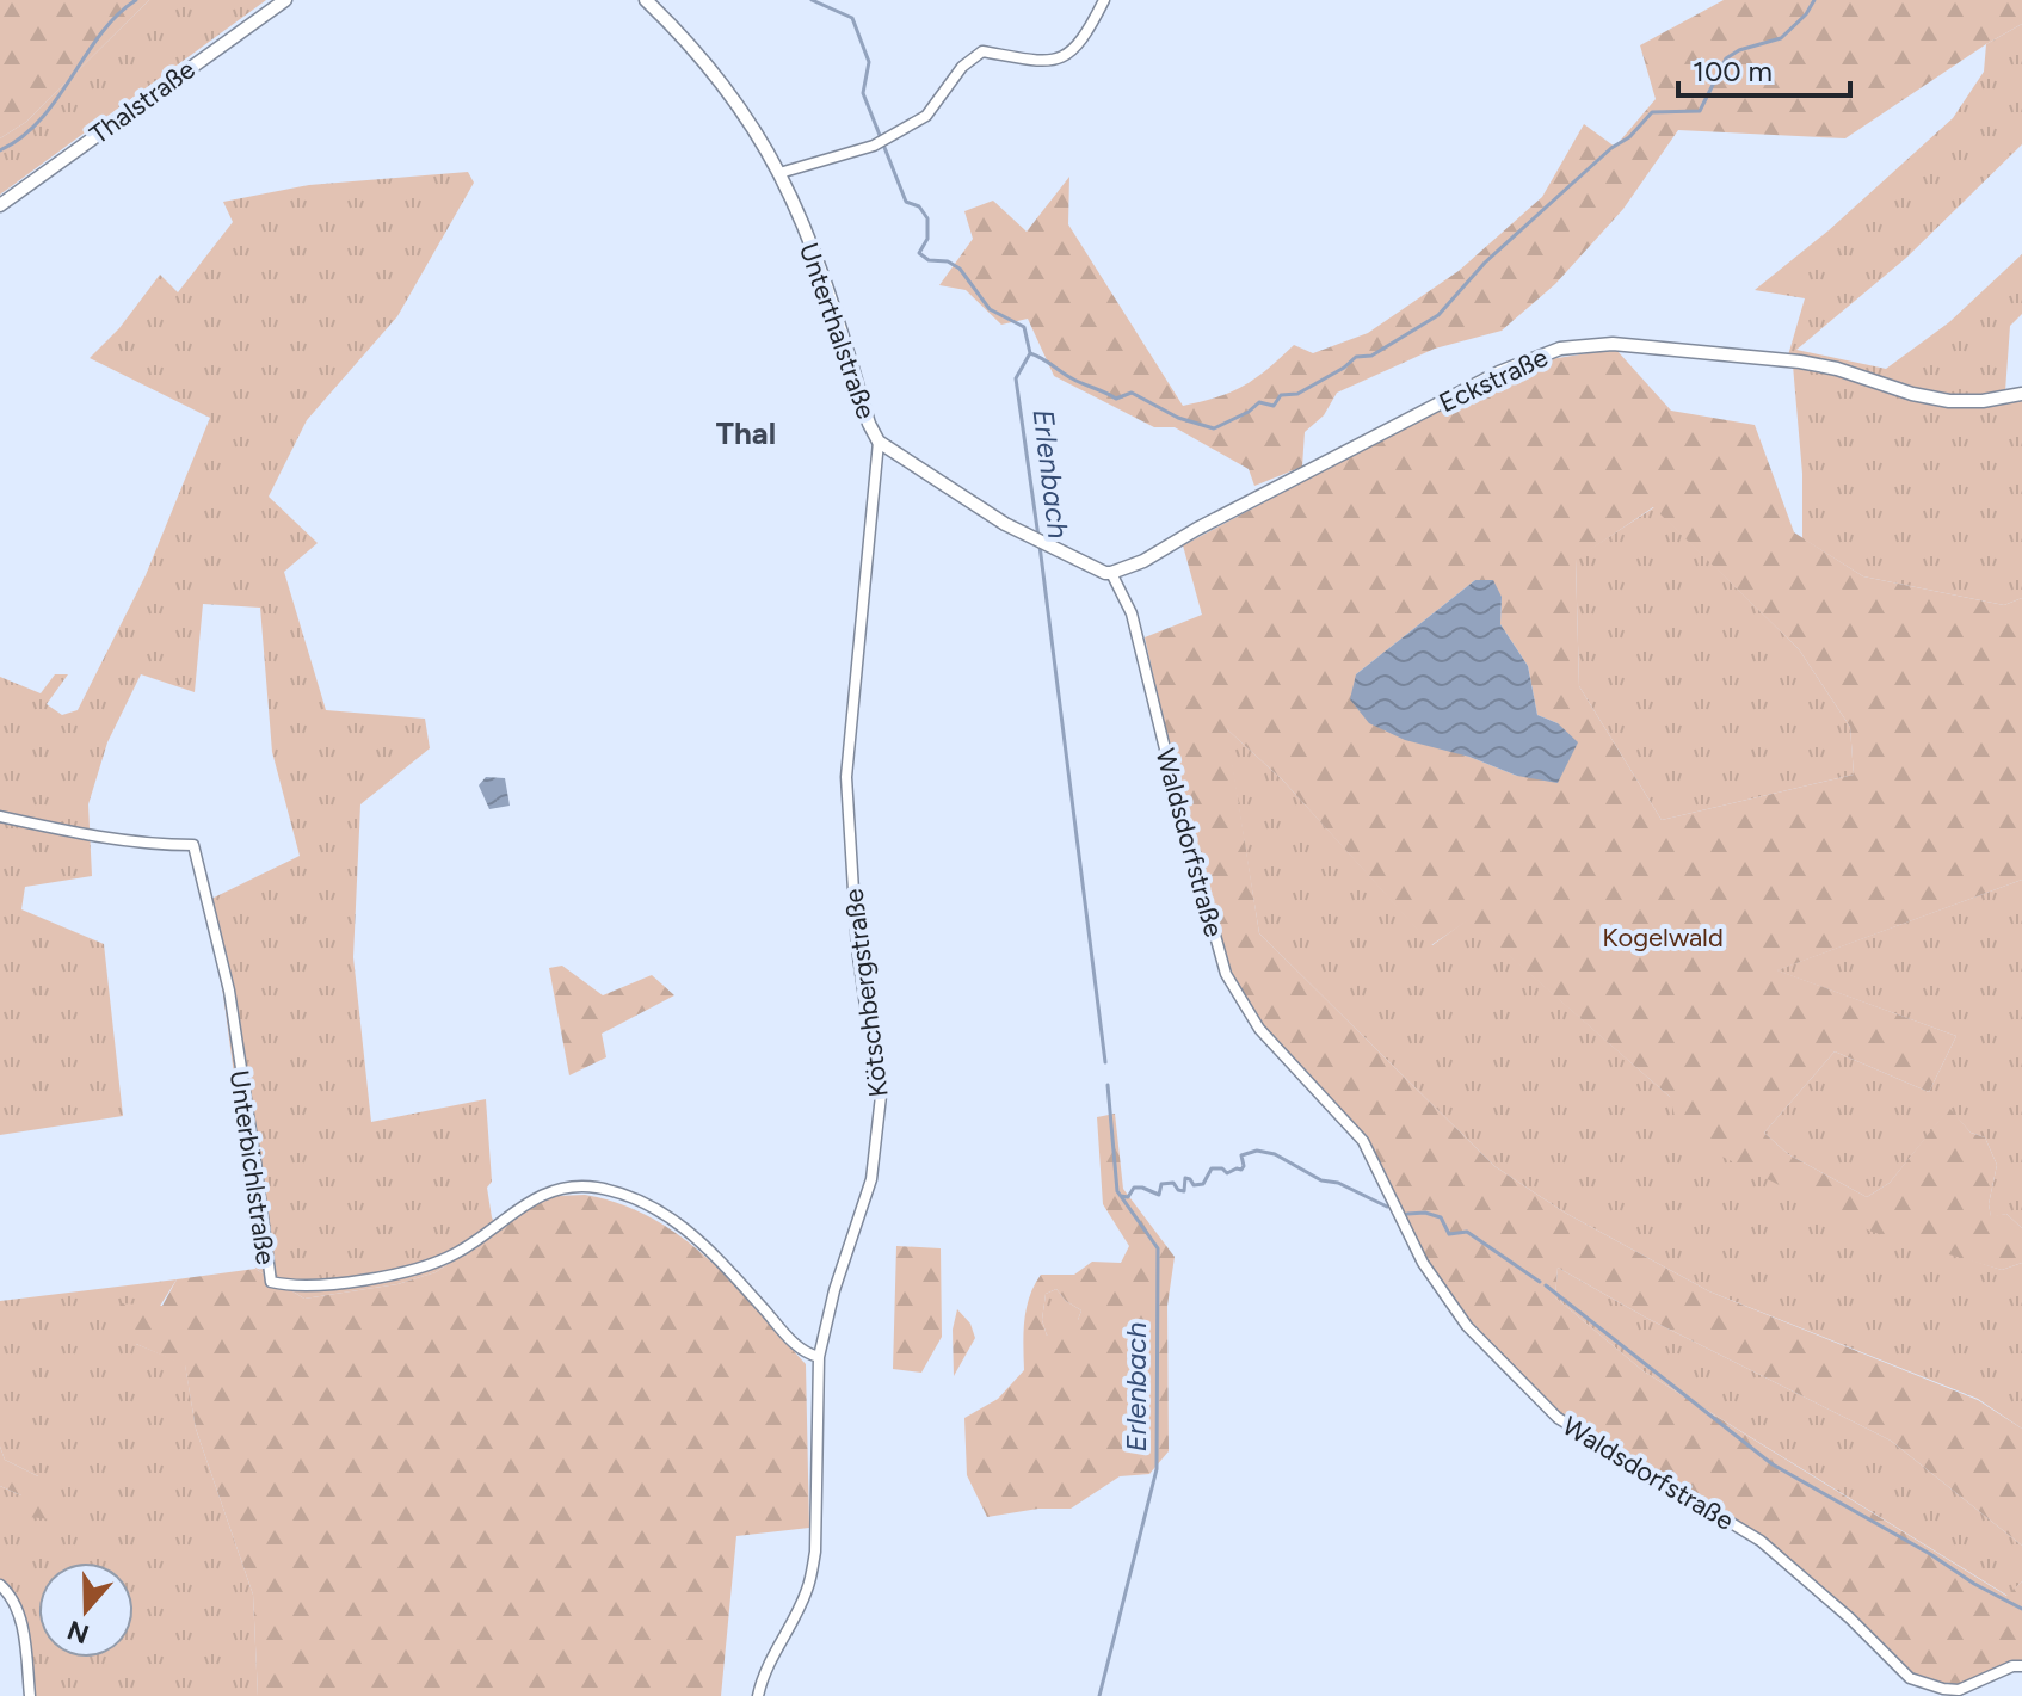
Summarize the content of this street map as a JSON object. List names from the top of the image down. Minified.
{"streets":{"street":["Thalstraße","Unterthalstraße","Eckstraße","Waldsdorfstraße","Kötschbergstraße","Unterbichlstraße"]},"crossings":[["Unterthalstraße","Eckstraße"],["Unterthalstraße","Waldsdorfstraße"],["Unterthalstraße","Kötschbergstraße"],["Eckstraße","Waldsdorfstraße"],["Kötschbergstraße","Unterbichlstraße"]],"districts":["Thal"],"water":["Erlenbach"],"parks":["Kogelwald"],"scale_bar":"100 m","north":"bottom"}
